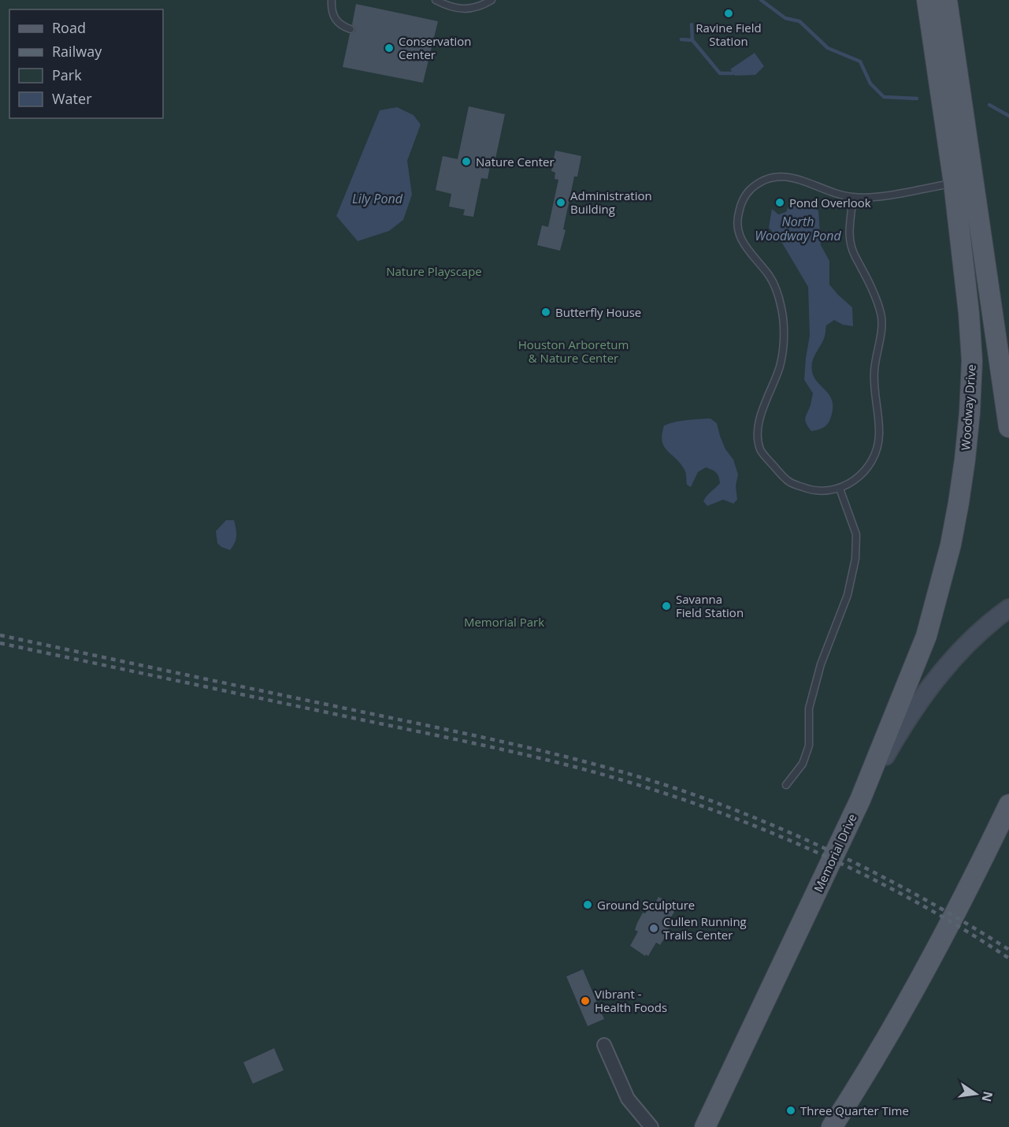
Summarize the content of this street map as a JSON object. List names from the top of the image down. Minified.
{"streets":{"main road":["Woodway Drive","Memorial Drive"]},"crossings":[["Woodway Drive","Memorial Drive"]],"water":["Lily Pond","North Woodway Pond"],"parks":["Nature Playscape","Houston Arboretum & Nature Center","Memorial Park"],"places":["Ravine Field Station","Conservation Center","Nature Center","Administration Building","Pond Overlook","Butterfly House","Savanna Field Station","Ground Sculpture","Cullen Running Trails Center","Vibrant - Health Foods","Three Quarter Time"],"legend":["Road","Railway","Park","Water"],"north":"right"}
